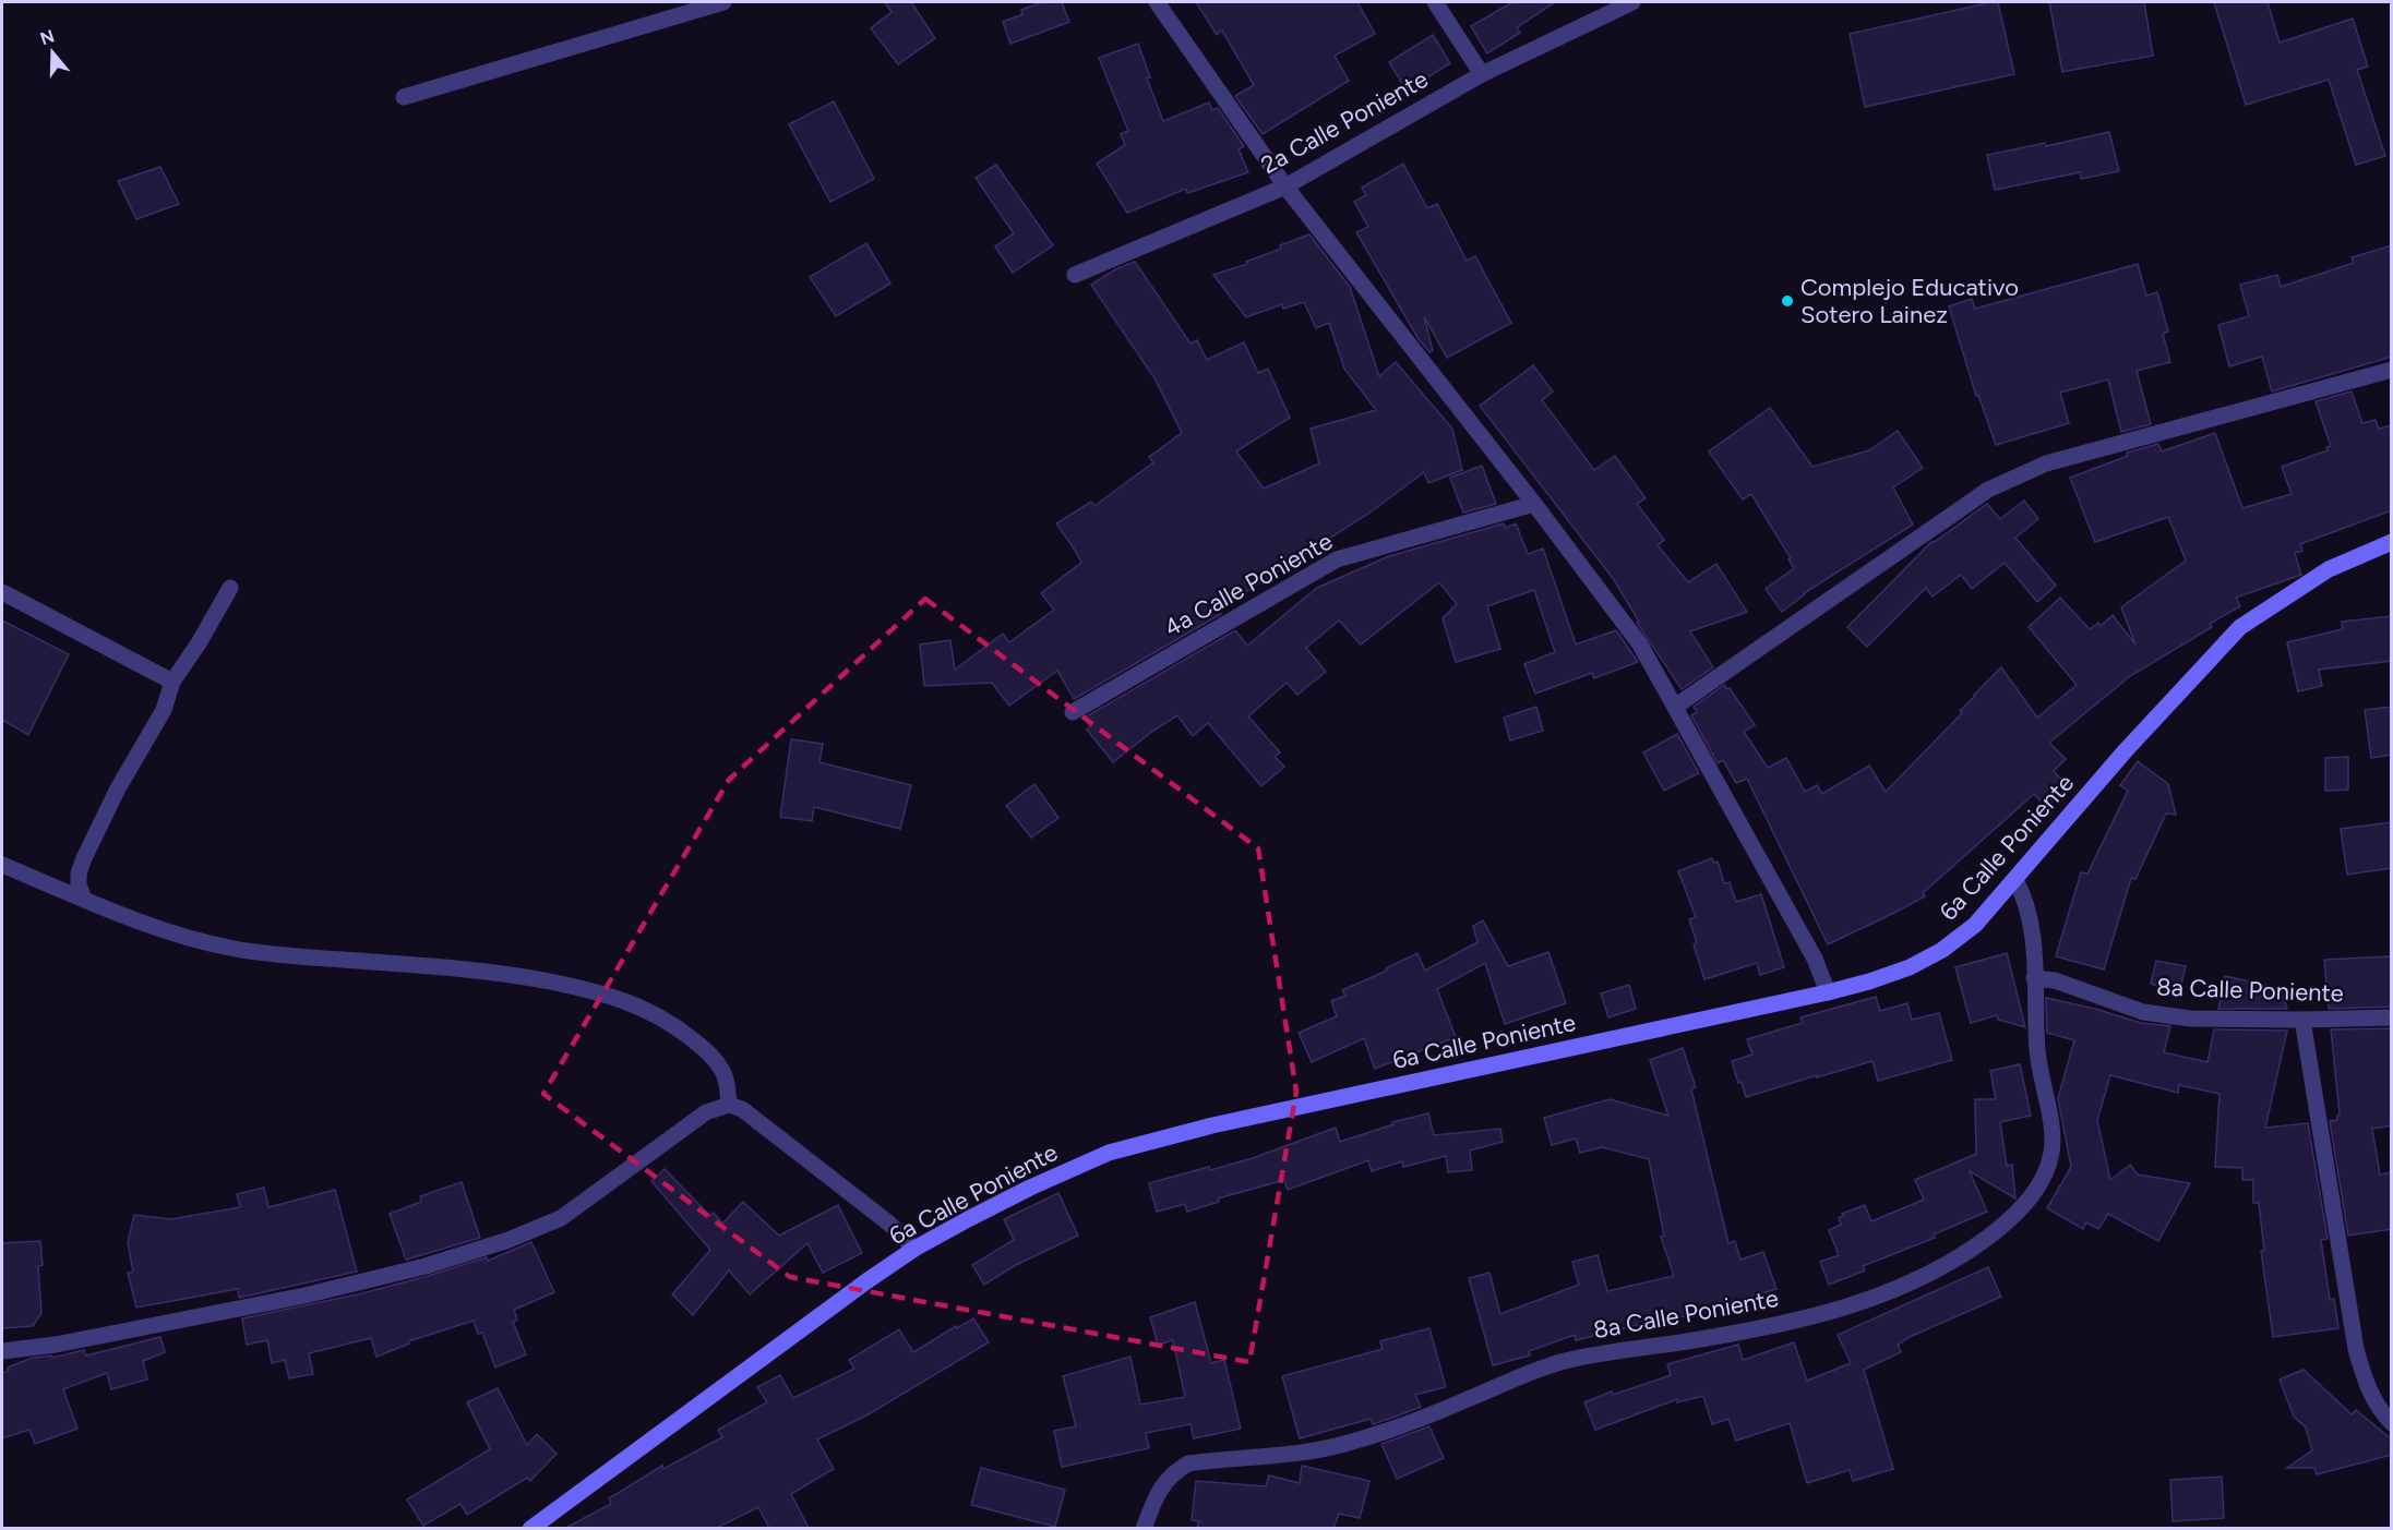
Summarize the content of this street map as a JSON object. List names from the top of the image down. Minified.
{"streets":{"street":["2a Calle Poniente","4a Calle Poniente","6a Calle Poniente","8a Calle Poniente"]},"crossings":[["6a Calle Poniente","8a Calle Poniente"]],"places":["Complejo Educativo Sotero Lainez"],"north":"top"}
